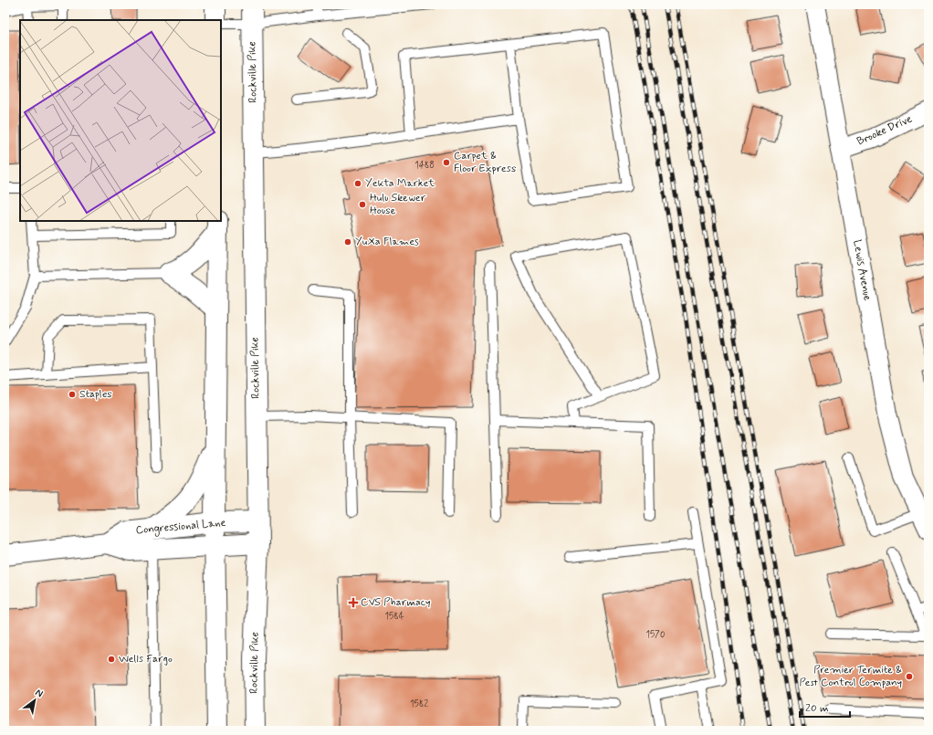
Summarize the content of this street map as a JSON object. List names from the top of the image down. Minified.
{"streets":{"main road":["Rockville Pike","Congressional Lane"],"street":["Brooke Drive","Lewis Avenue"]},"crossings":[["Rockville Pike","Congressional Lane"],["Brooke Drive","Lewis Avenue"]],"places":{"other":["Carpet & Floor Express","Yekta Market","Hulu Skewer House","YuXa Flames","Staples","Wells Fargo","Premier Termite & Pest Control Company"],"health":["CVS Pharmacy"]},"house_numbers":["1488","1584","1570","1582"],"scale_bar":"20 m","north":"top right"}
